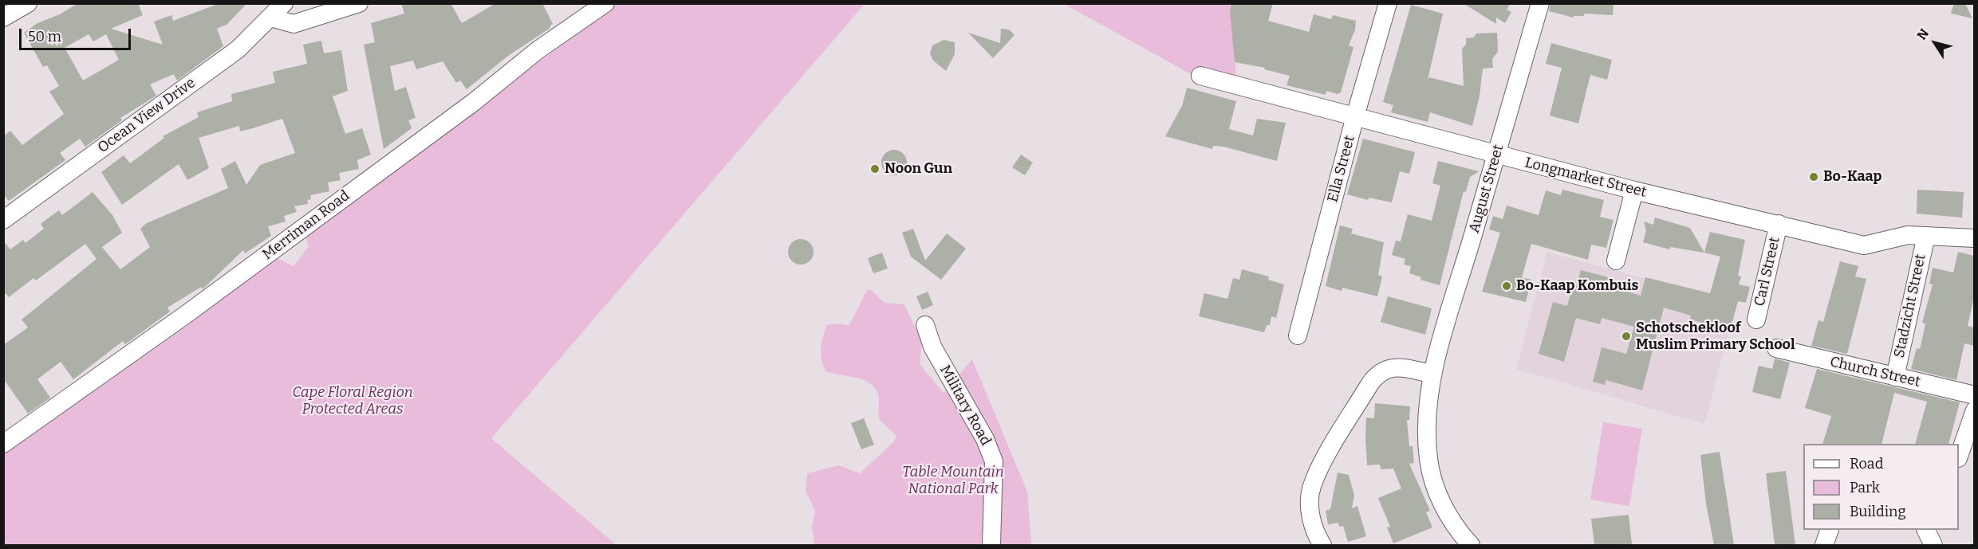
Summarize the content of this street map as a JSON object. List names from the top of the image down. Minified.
{"streets":{"street":["Ocean View Drive","Ella Street","Longmarket Street","August Street","Merriman Road","Carl Street","Stadzicht Street","Church Street","Military Road"]},"crossings":[["Ella Street","Longmarket Street"],["Longmarket Street","August Street"],["Longmarket Street","Carl Street"],["Longmarket Street","Stadzicht Street"],["Stadzicht Street","Church Street"]],"parks":["Cape Floral Region Protected Areas","Table Mountain National Park"],"places":["Noon Gun","Bo-Kaap","Bo-Kaap Kombuis","Schotschekloof Muslim Primary School"],"legend":["Road","Park","Building"],"scale_bar":"50 m","north":"top left"}
